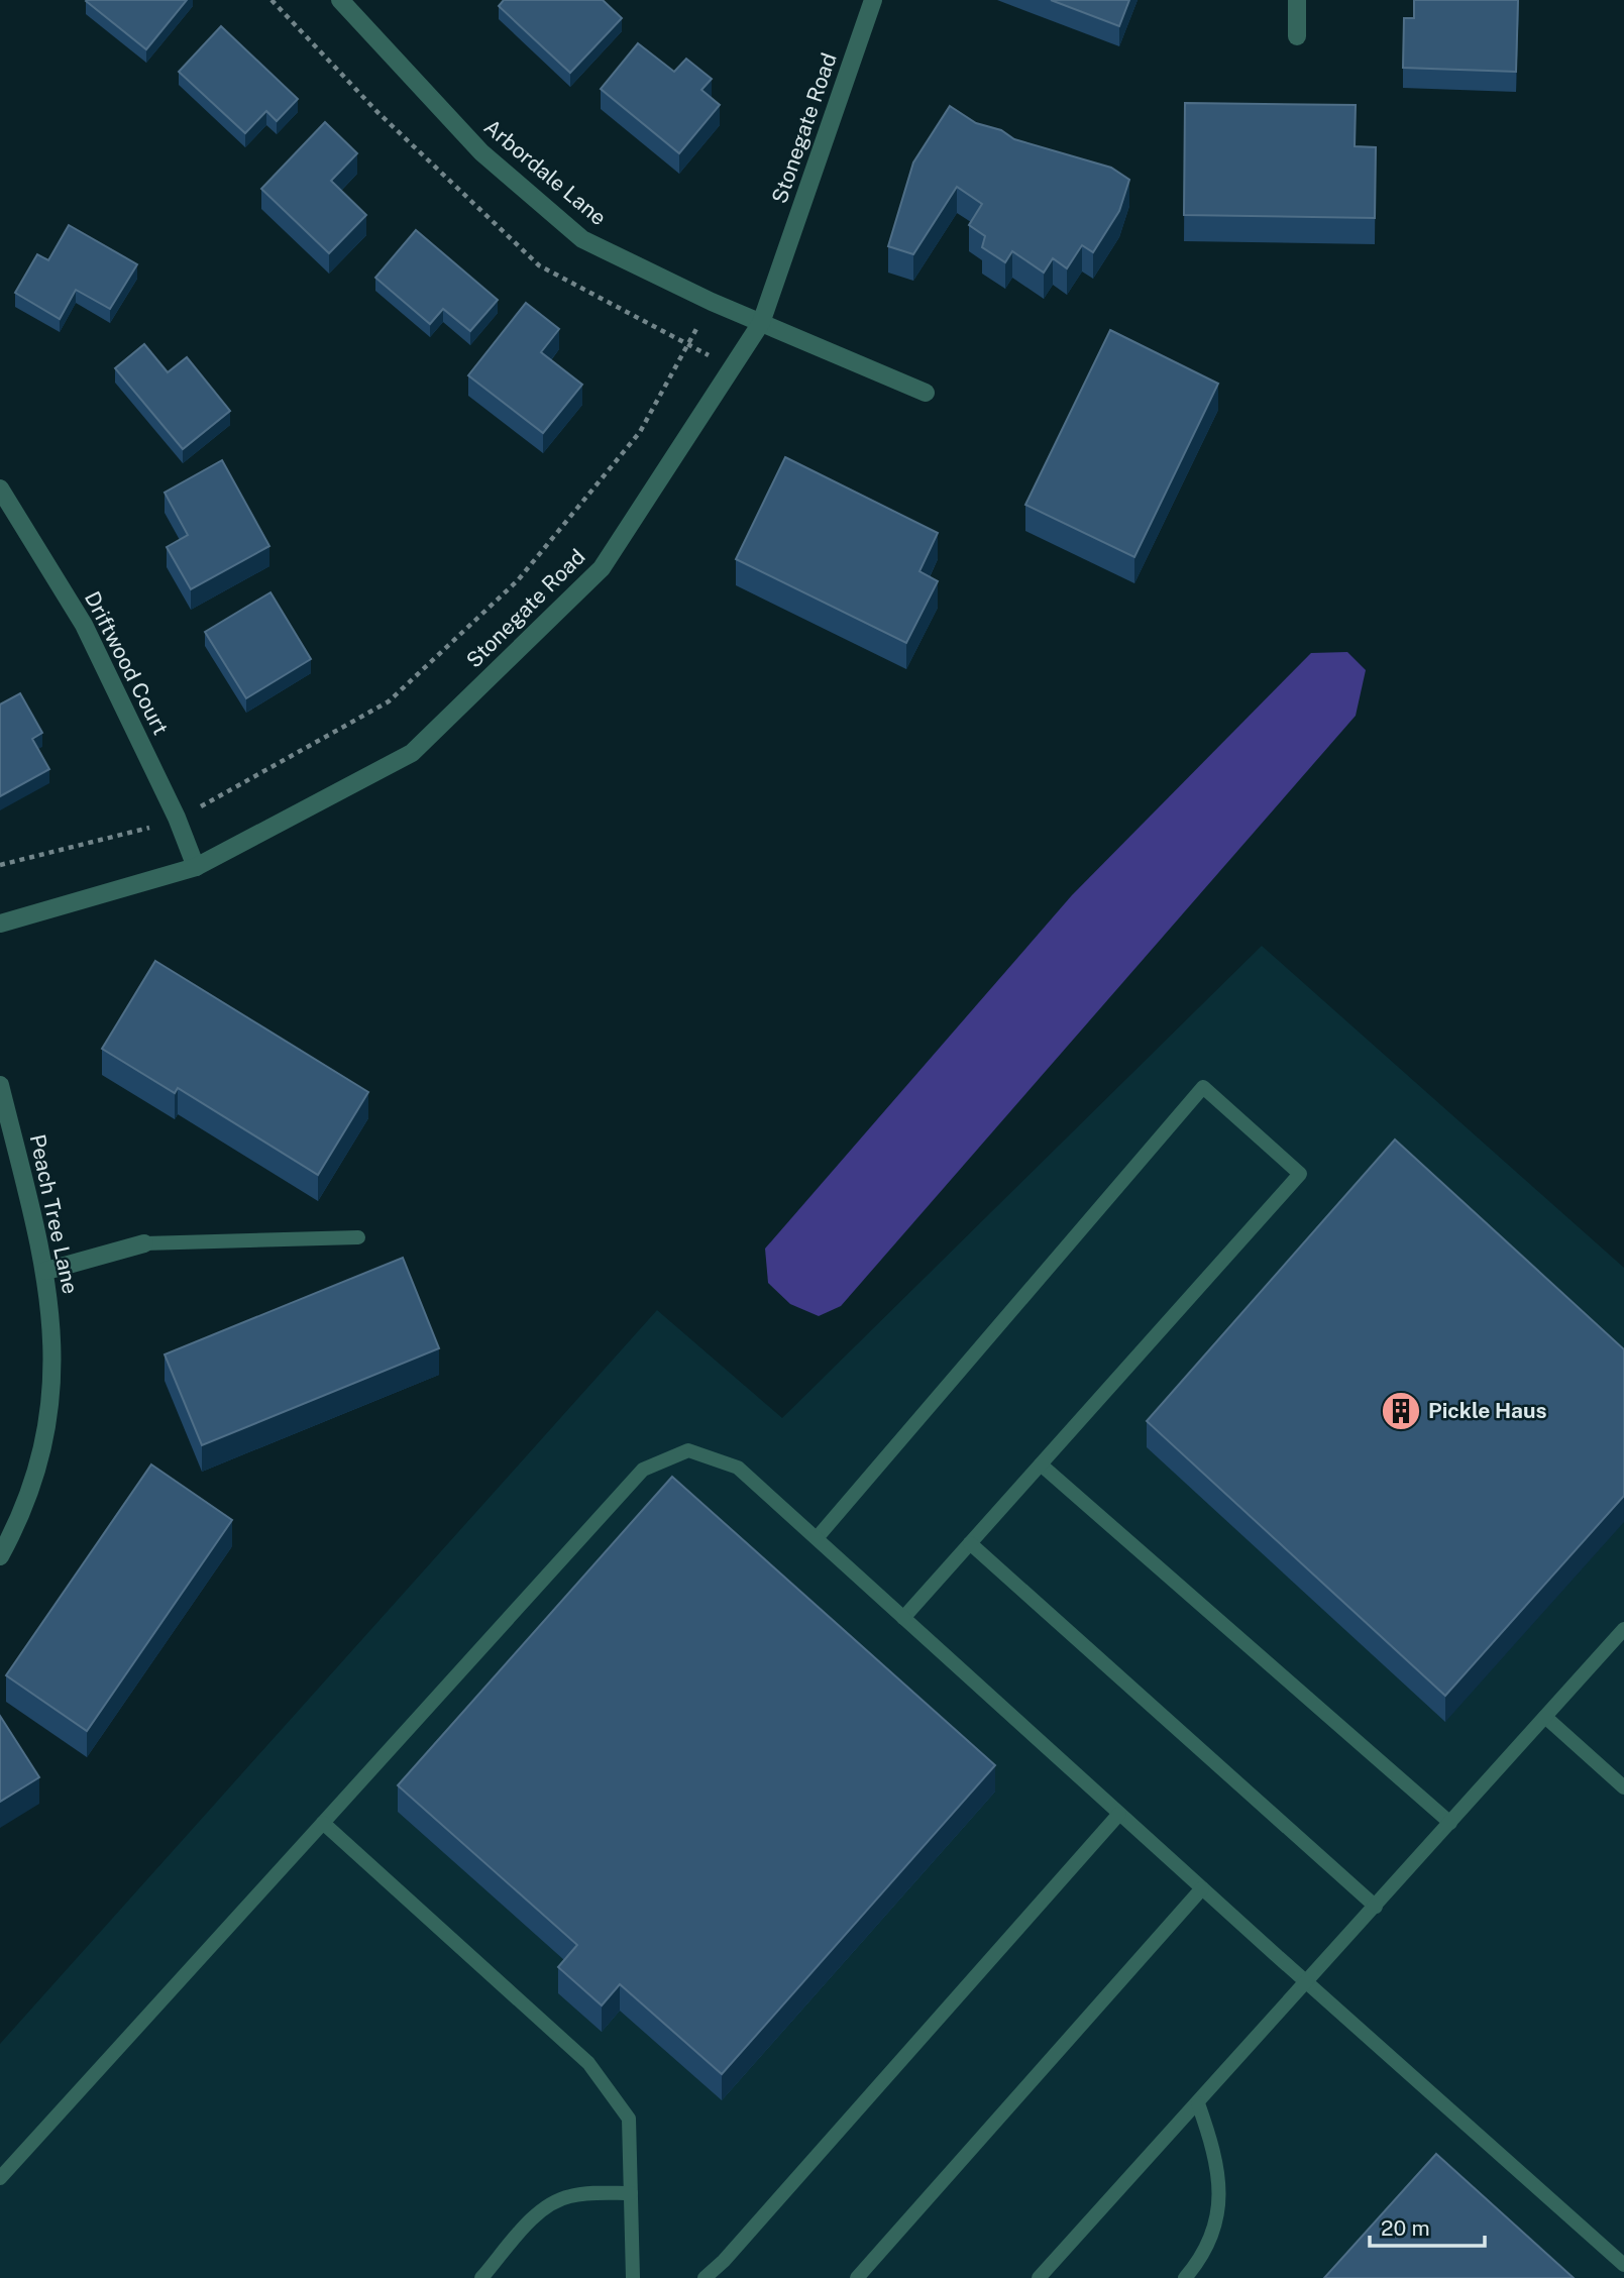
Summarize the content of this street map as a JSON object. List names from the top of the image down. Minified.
{"streets":{"street":["Stonegate Road","Arbordale Lane","Driftwood Court","Peach Tree Lane"]},"crossings":[["Stonegate Road","Arbordale Lane"],["Stonegate Road","Driftwood Court"]],"places":{"building":["Pickle Haus"]},"scale_bar":"20 m"}
